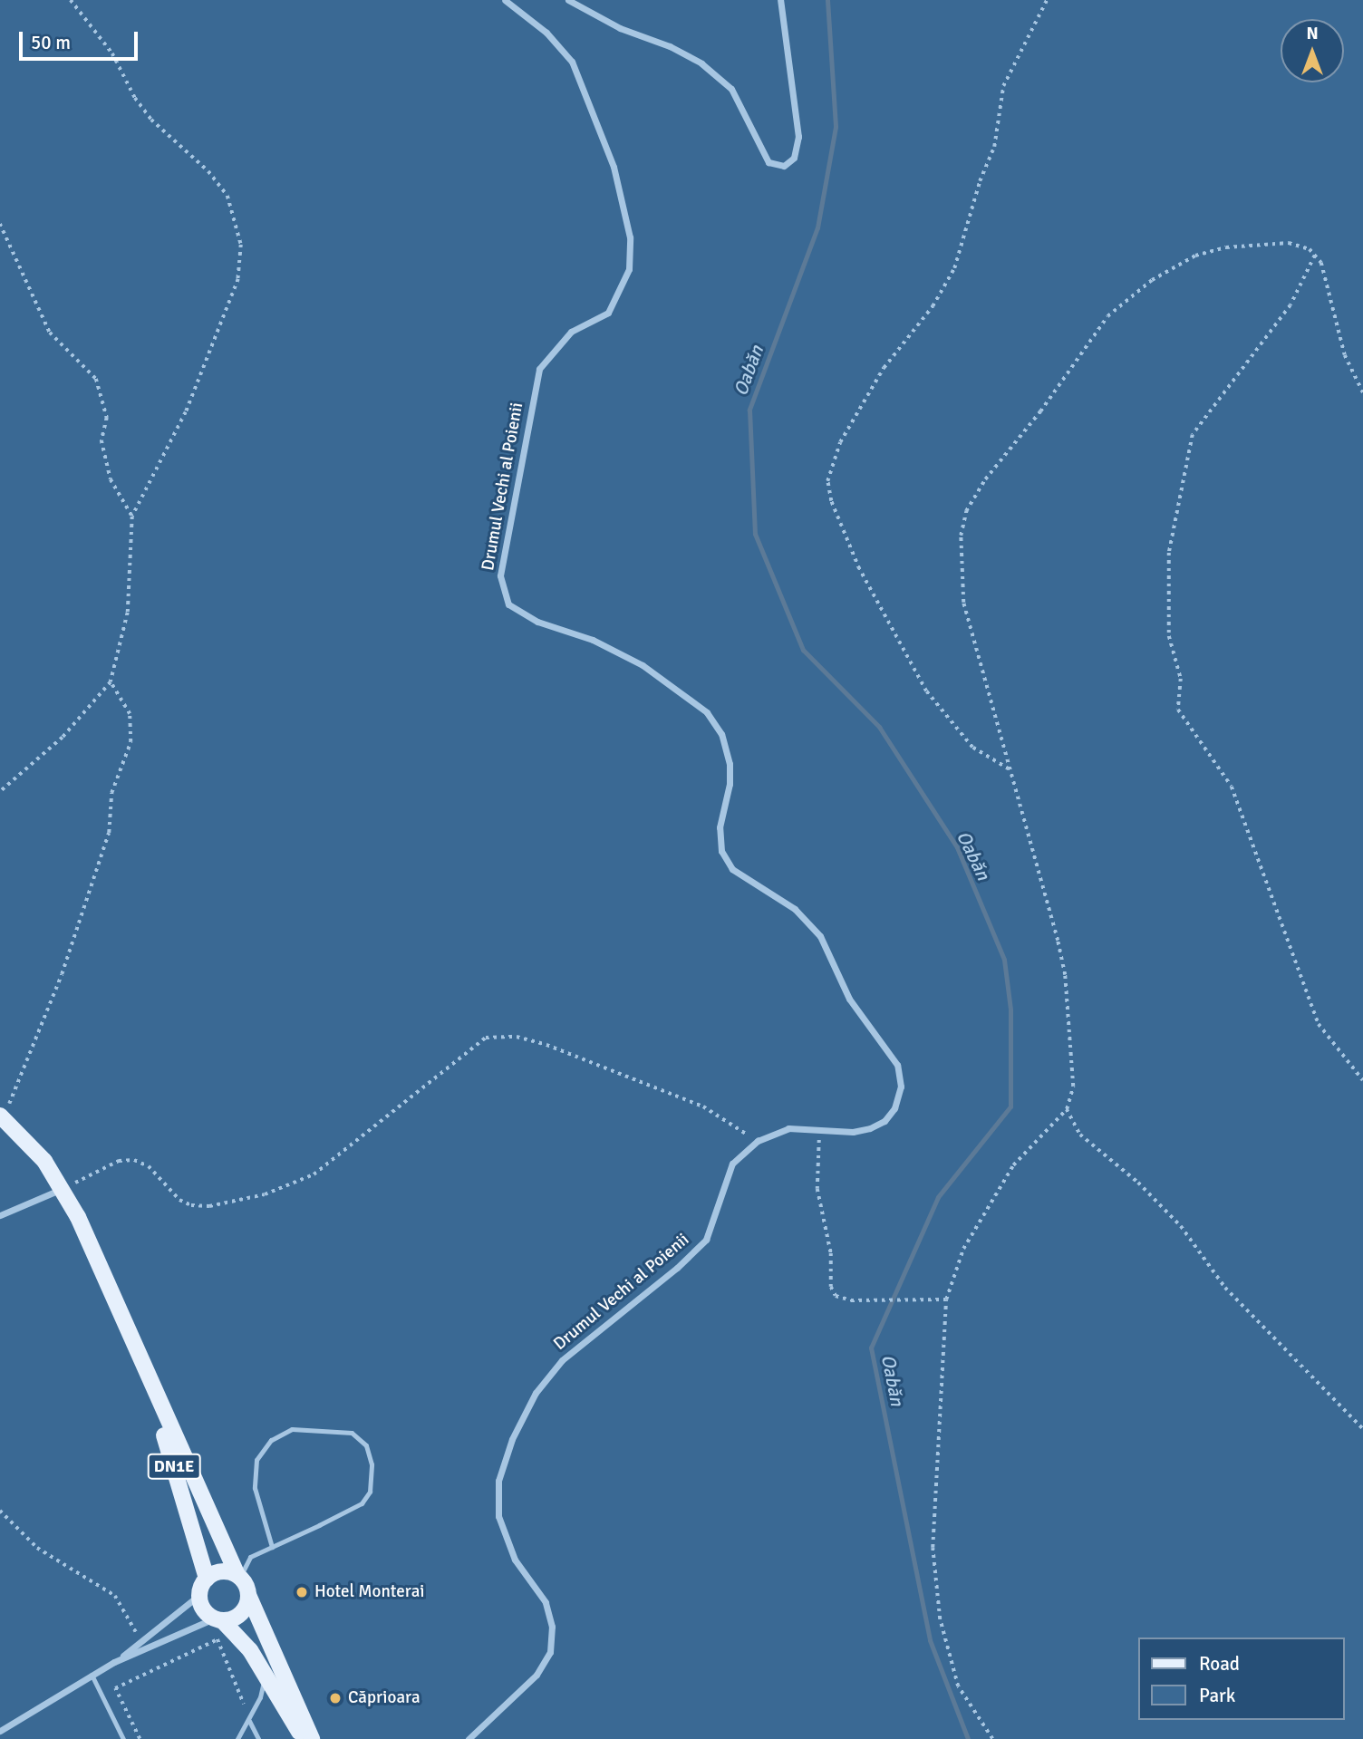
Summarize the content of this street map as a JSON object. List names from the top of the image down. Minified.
{"streets":{"main road":["DN1E"],"street":["Drumul Vechi al Poienii"]},"water":["Oabăn"],"places":["Hotel Monterai","Căprioara"],"legend":["Road","Park"],"scale_bar":"50 m","north":"top"}
